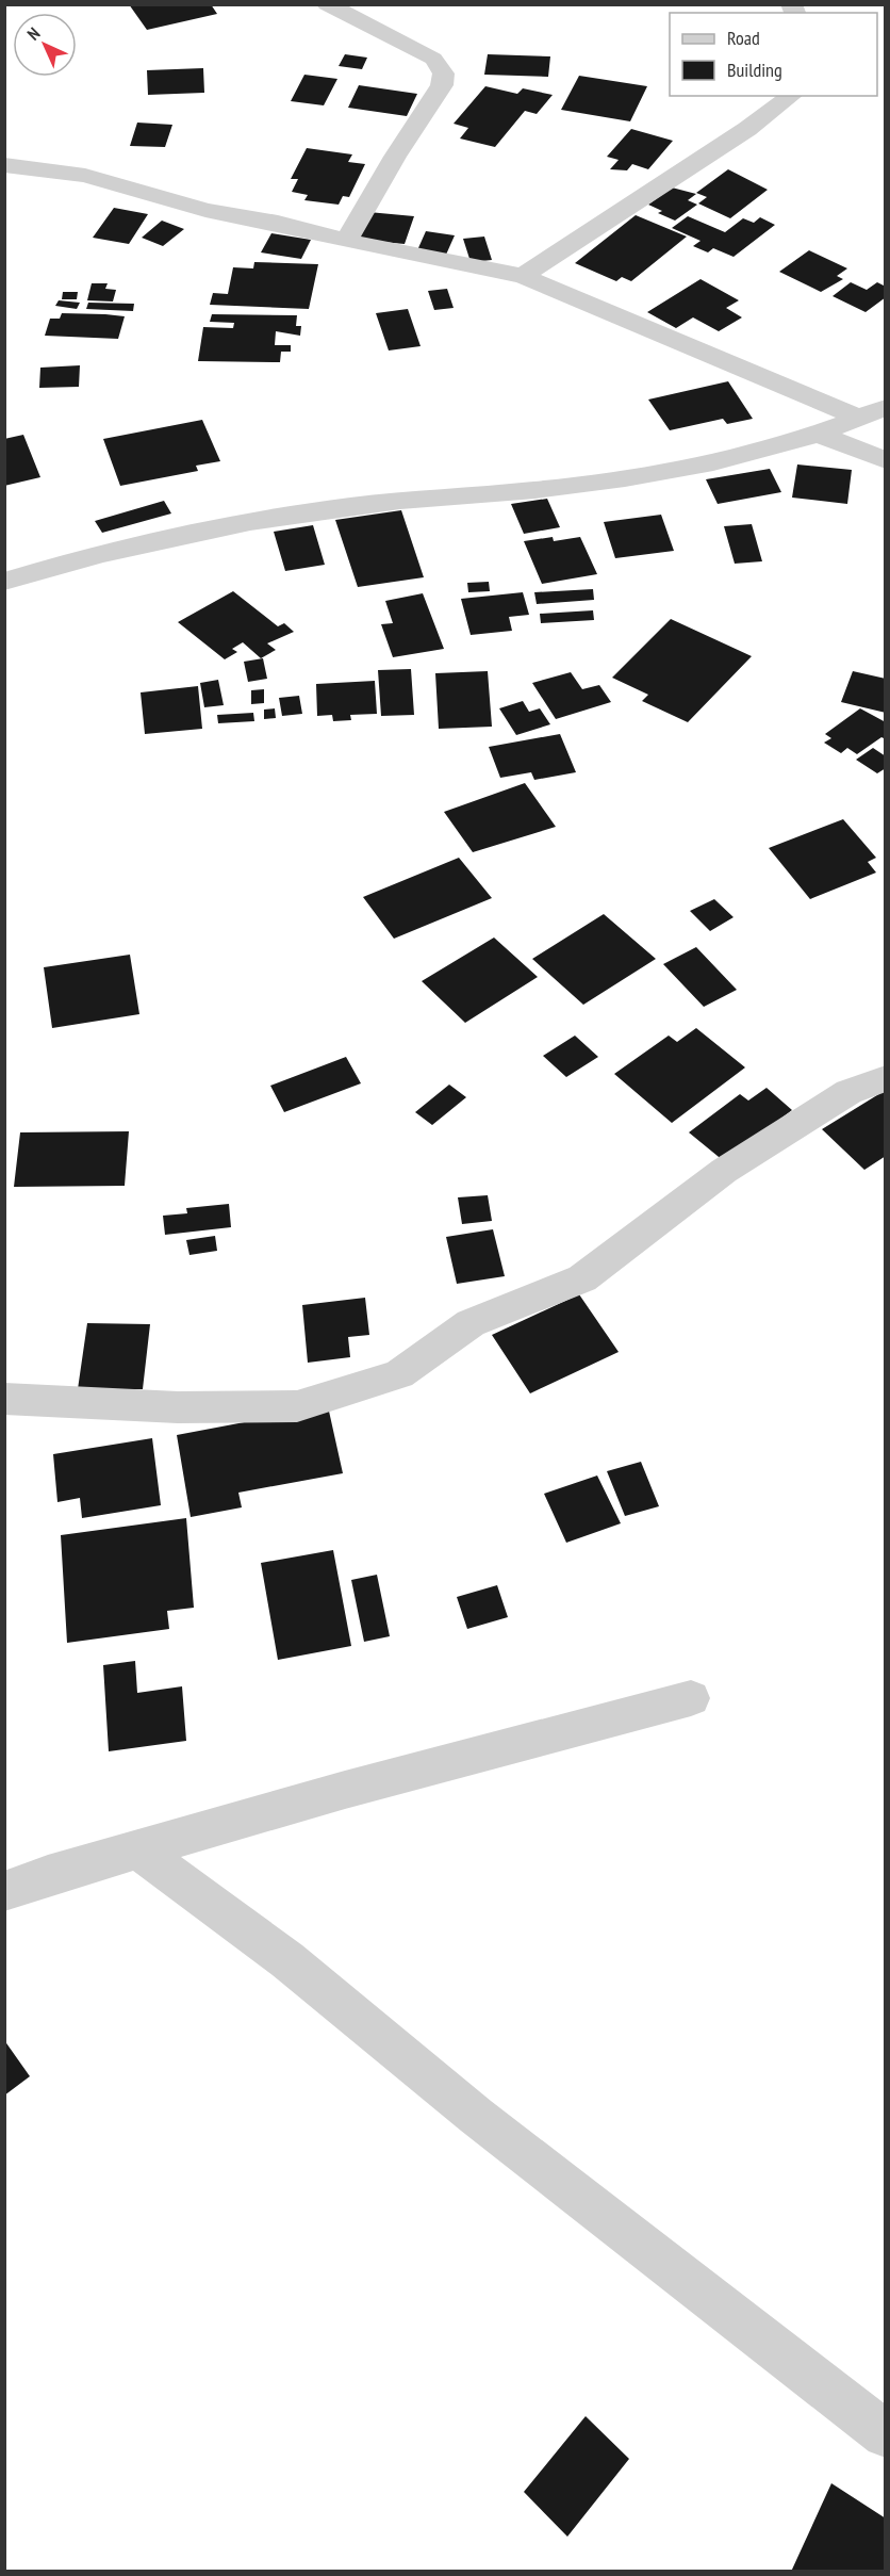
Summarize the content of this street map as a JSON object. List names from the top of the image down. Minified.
{"legend":["Road","Building"],"north":"top left"}
